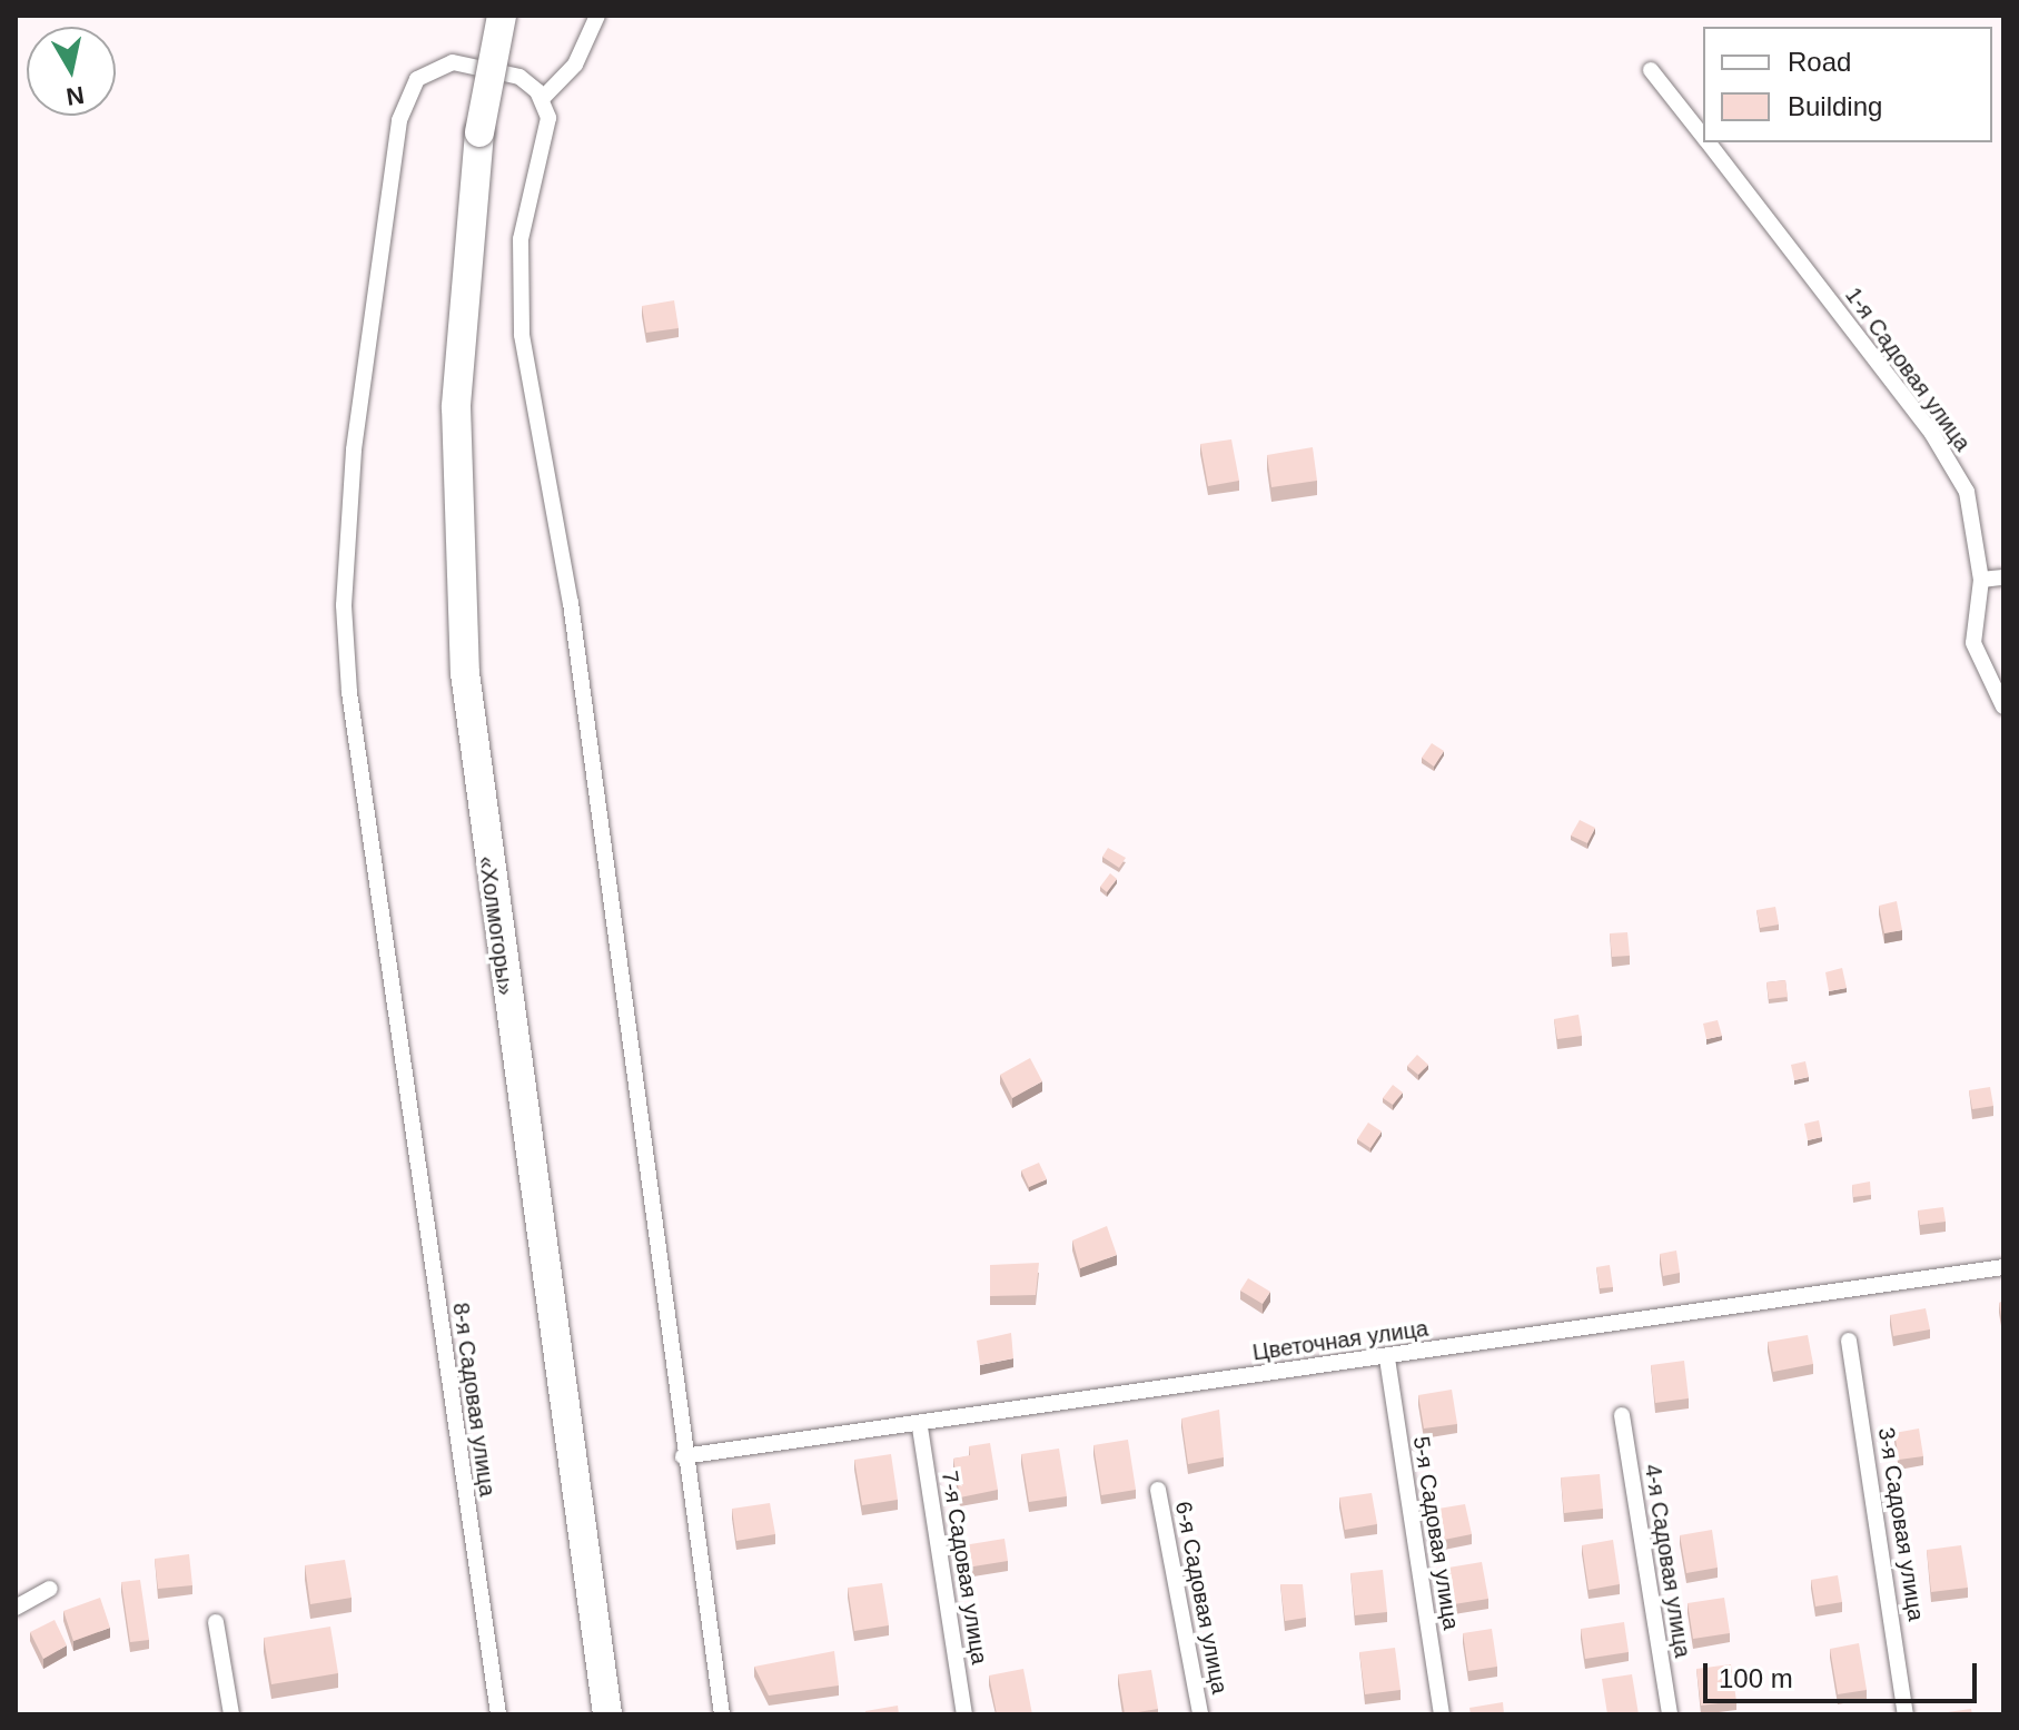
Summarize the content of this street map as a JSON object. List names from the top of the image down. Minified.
{"streets":{"highway":["«Холмогоры»"],"street":["1-я Садовая улица","Цветочная улица","8-я Садовая улица","3-я Садовая улица","5-я Садовая улица","4-я Садовая улица","7-я Садовая улица","6-я Садовая улица"]},"crossings":[["Цветочная улица","5-я Садовая улица"],["Цветочная улица","7-я Садовая улица"]],"legend":["Road","Building"],"scale_bar":"100 m","north":"bottom"}
